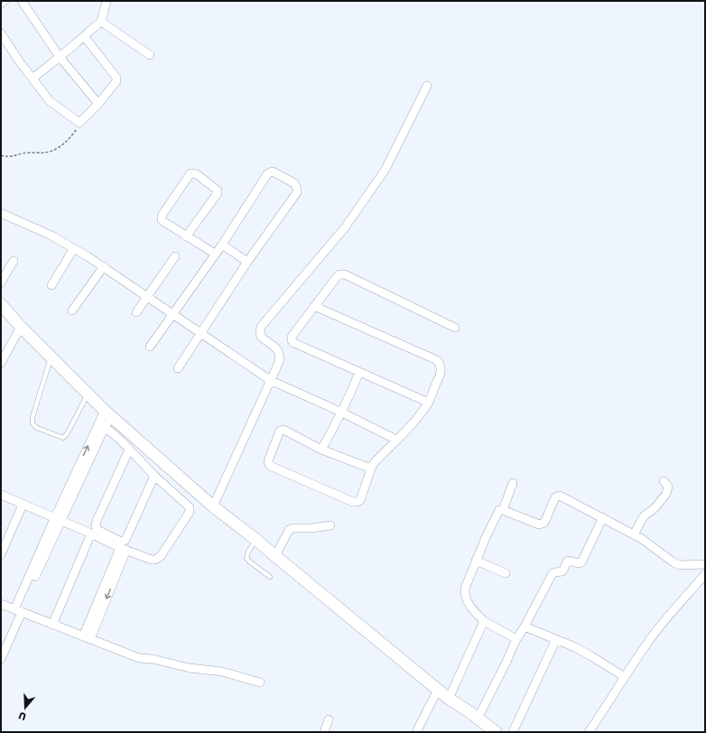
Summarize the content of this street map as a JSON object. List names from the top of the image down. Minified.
{"north":"bottom"}
